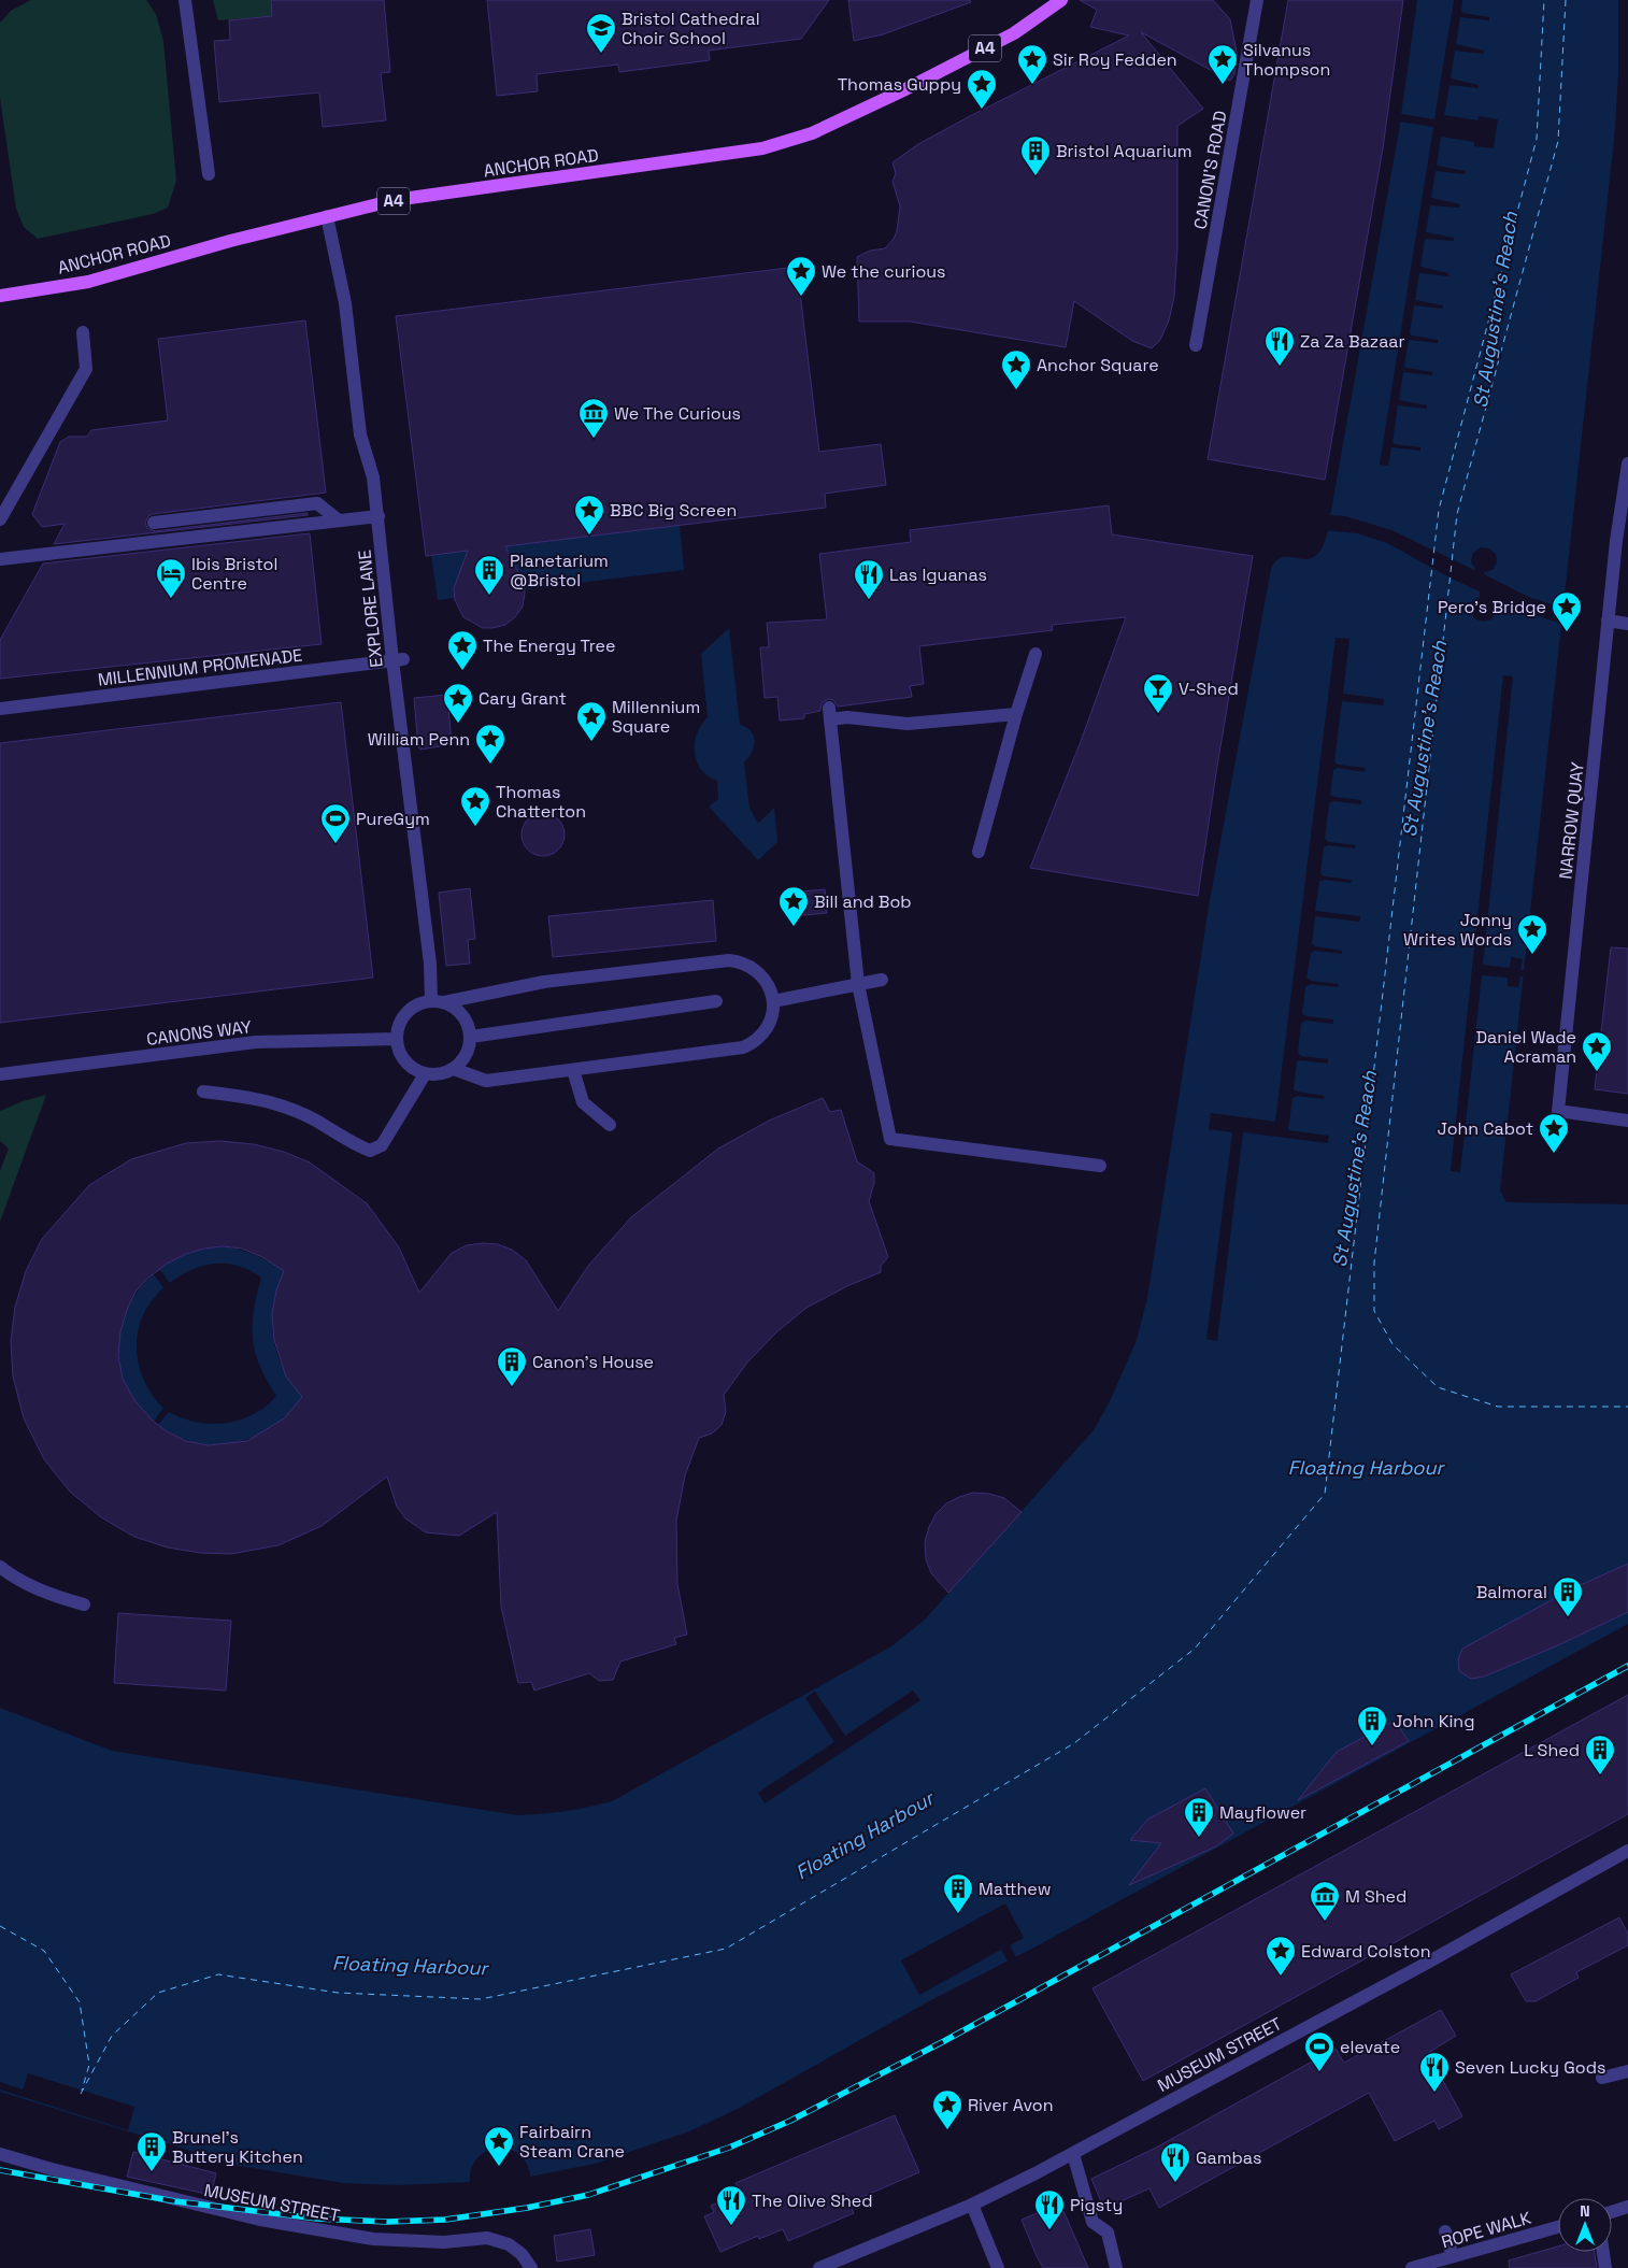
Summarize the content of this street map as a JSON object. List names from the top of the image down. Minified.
{"streets":{"main road":["A4","ANCHOR ROAD"],"street":["CANON'S ROAD","EXPLORE LANE","MILLENNIUM PROMENADE","NARROW QUAY","CANONS WAY","MUSEUM STREET","ROPE WALK"]},"crossings":[["ANCHOR ROAD","EXPLORE LANE"],["EXPLORE LANE","MILLENNIUM PROMENADE"],["EXPLORE LANE","CANONS WAY"]],"water":["St Augustine's Reach","Floating Harbour"],"places":{"school or university":["Bristol Cathedral Choir School"],"place":["Sir Roy Fedden","Silvanus Thompson","Thomas Guppy","We the curious","Anchor Square","BBC Big Screen","Pero's Bridge","The Energy Tree","Cary Grant","Millennium Square","William Penn","Thomas Chatterton","Bill and Bob","Jonny Writes Words","Daniel Wade Acraman","John Cabot","Edward Colston","River Avon","Fairbairn Steam Crane"],"building":["Bristol Aquarium","Planetarium @Bristol","Canon's House","Balmoral","John King","L Shed","Mayflower","Matthew","Brunel's Buttery Kitchen"],"restaurant":["Za Za Bazaar","Las Iguanas","Seven Lucky Gods","Gambas","The Olive Shed","Pigsty"],"museum":["We The Curious","M Shed"],"hotel":["Ibis Bristol Centre"],"bar":["V-Shed"],"sports":["PureGym","elevate"]},"north":"top"}
